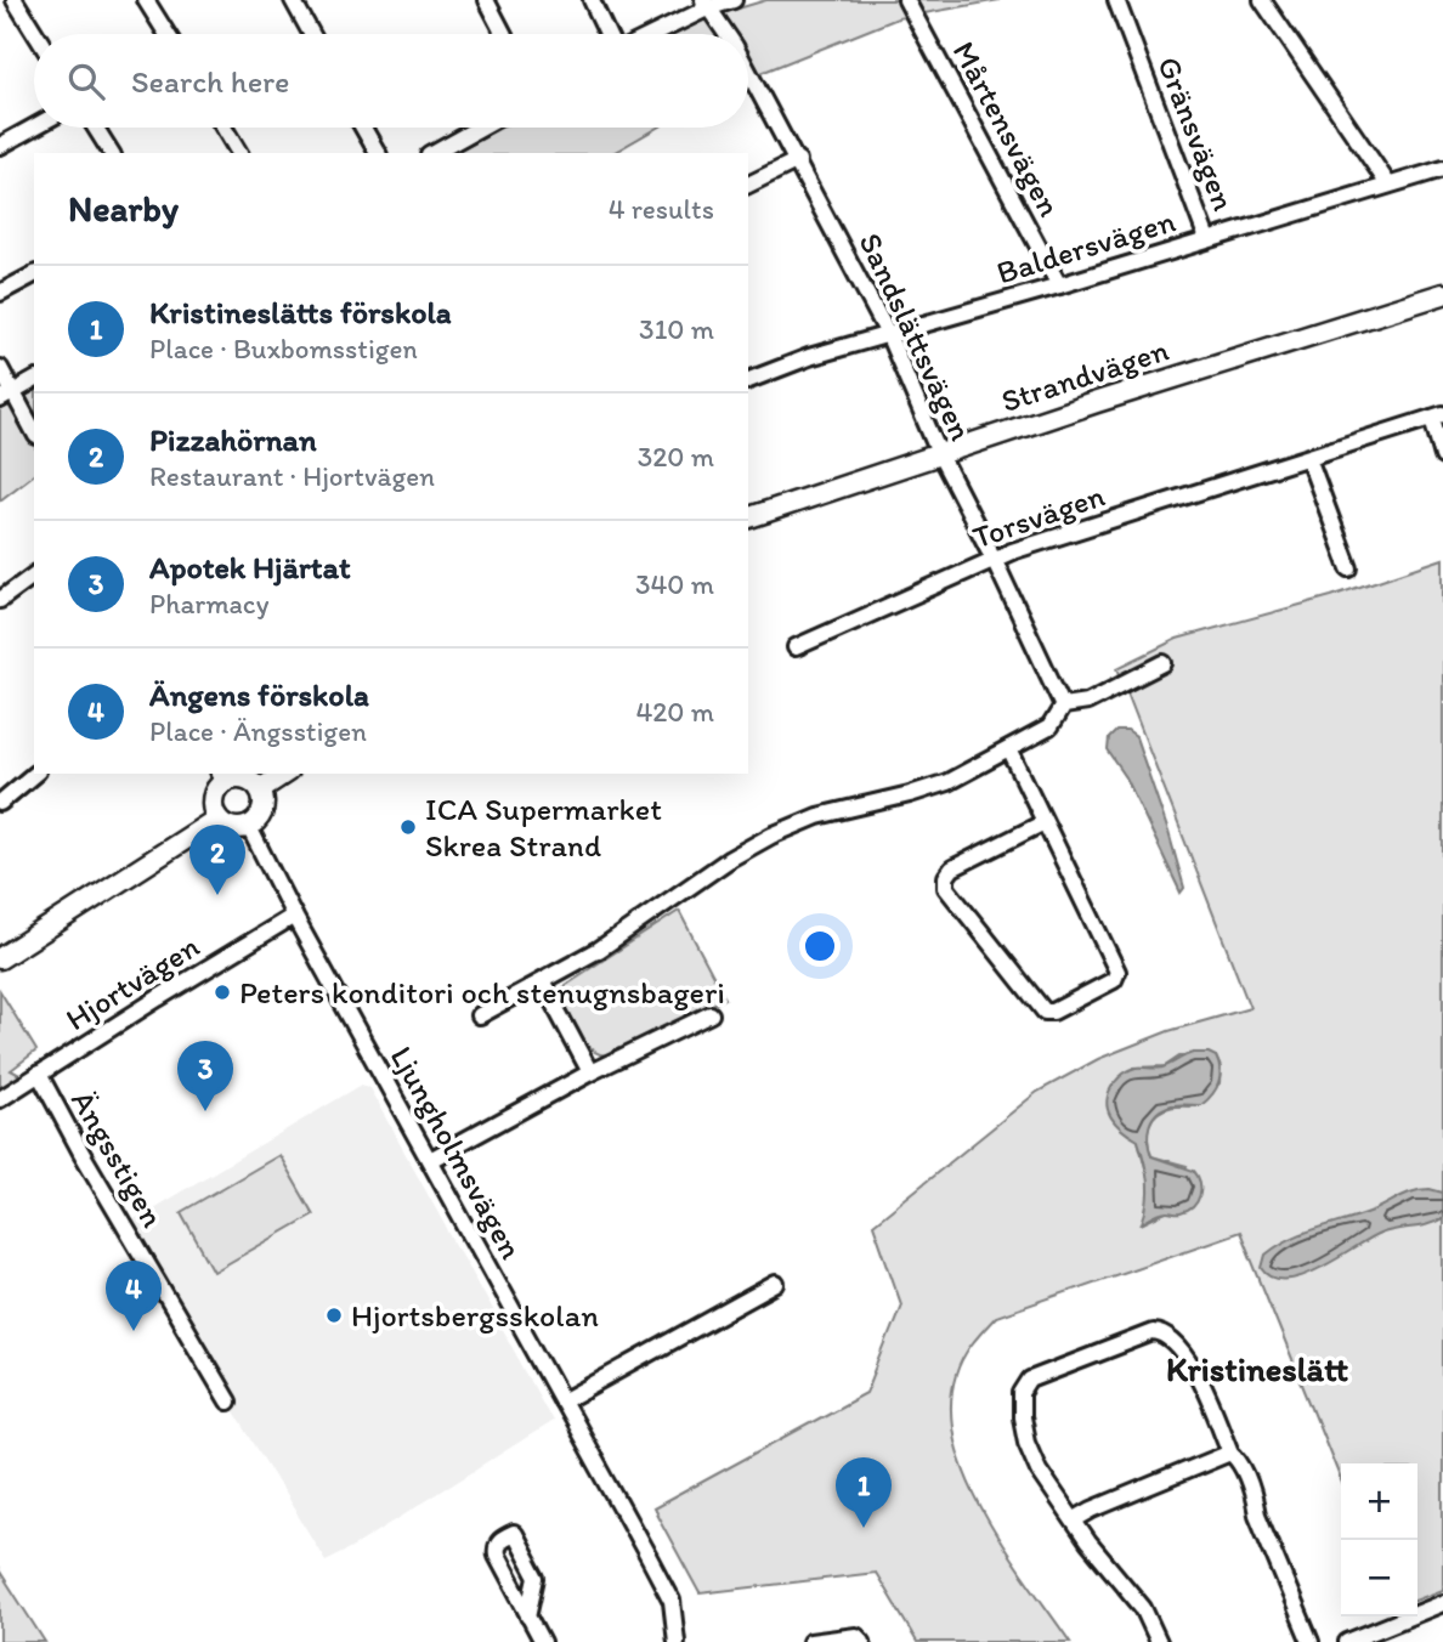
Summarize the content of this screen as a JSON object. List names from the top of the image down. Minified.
{"streets":{"street":["Mårtensvägen","Gränsvägen","Baldersvägen","Sandslättsvägen","Strandvägen","Torsvägen","Hjortvägen","Ljungholmsvägen","Ängsstigen"]},"crossings":[["Mårtensvägen","Baldersvägen"],["Gränsvägen","Baldersvägen"],["Baldersvägen","Sandslättsvägen"],["Sandslättsvägen","Strandvägen"],["Sandslättsvägen","Torsvägen"],["Hjortvägen","Ljungholmsvägen"],["Hjortvägen","Ängsstigen"]],"districts":["Kristineslätt"],"places":["ICA Supermarket Skrea Strand","Peters konditori och stenugnsbageri","Hjortsbergsskolan"],"page":{"search":"Search here","heading":["Nearby","4 results"],"list":[{"mark":"1","name":"Kristineslätts förskola","note":"Place · Buxbomsstigen","value":"310 m"},{"mark":"2","name":"Pizzahörnan","note":"Restaurant · Hjortvägen","value":"320 m"},{"mark":"3","name":"Apotek Hjärtat","note":"Pharmacy","value":"340 m"},{"mark":"4","name":"Ängens förskola","note":"Place · Ängsstigen","value":"420 m"}],"pins":["2","3","4","1"],"map_buttons":["+","−"]}}
